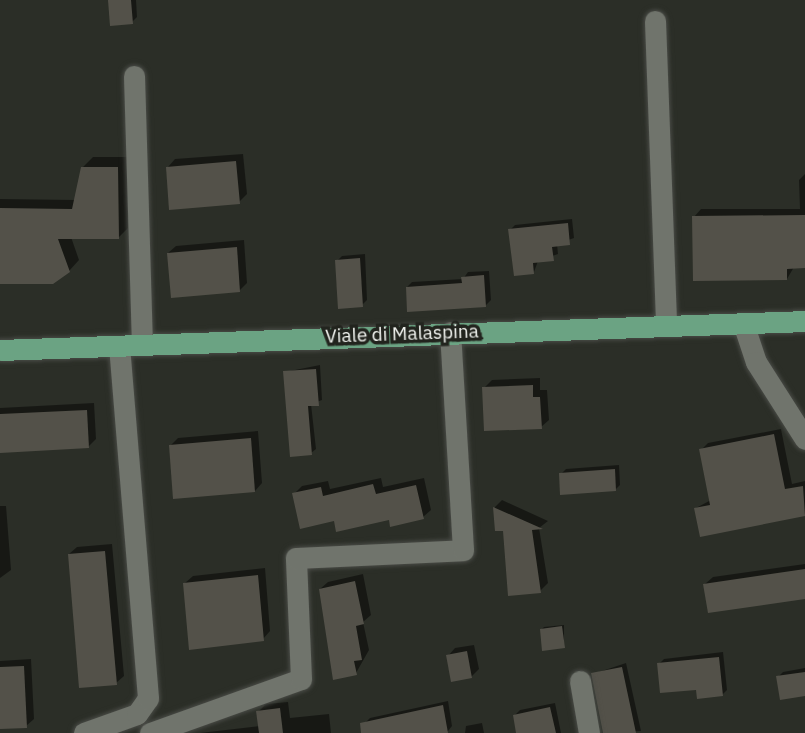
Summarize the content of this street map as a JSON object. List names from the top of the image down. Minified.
{"streets":{"main road":["Viale di Malaspina"]}}
